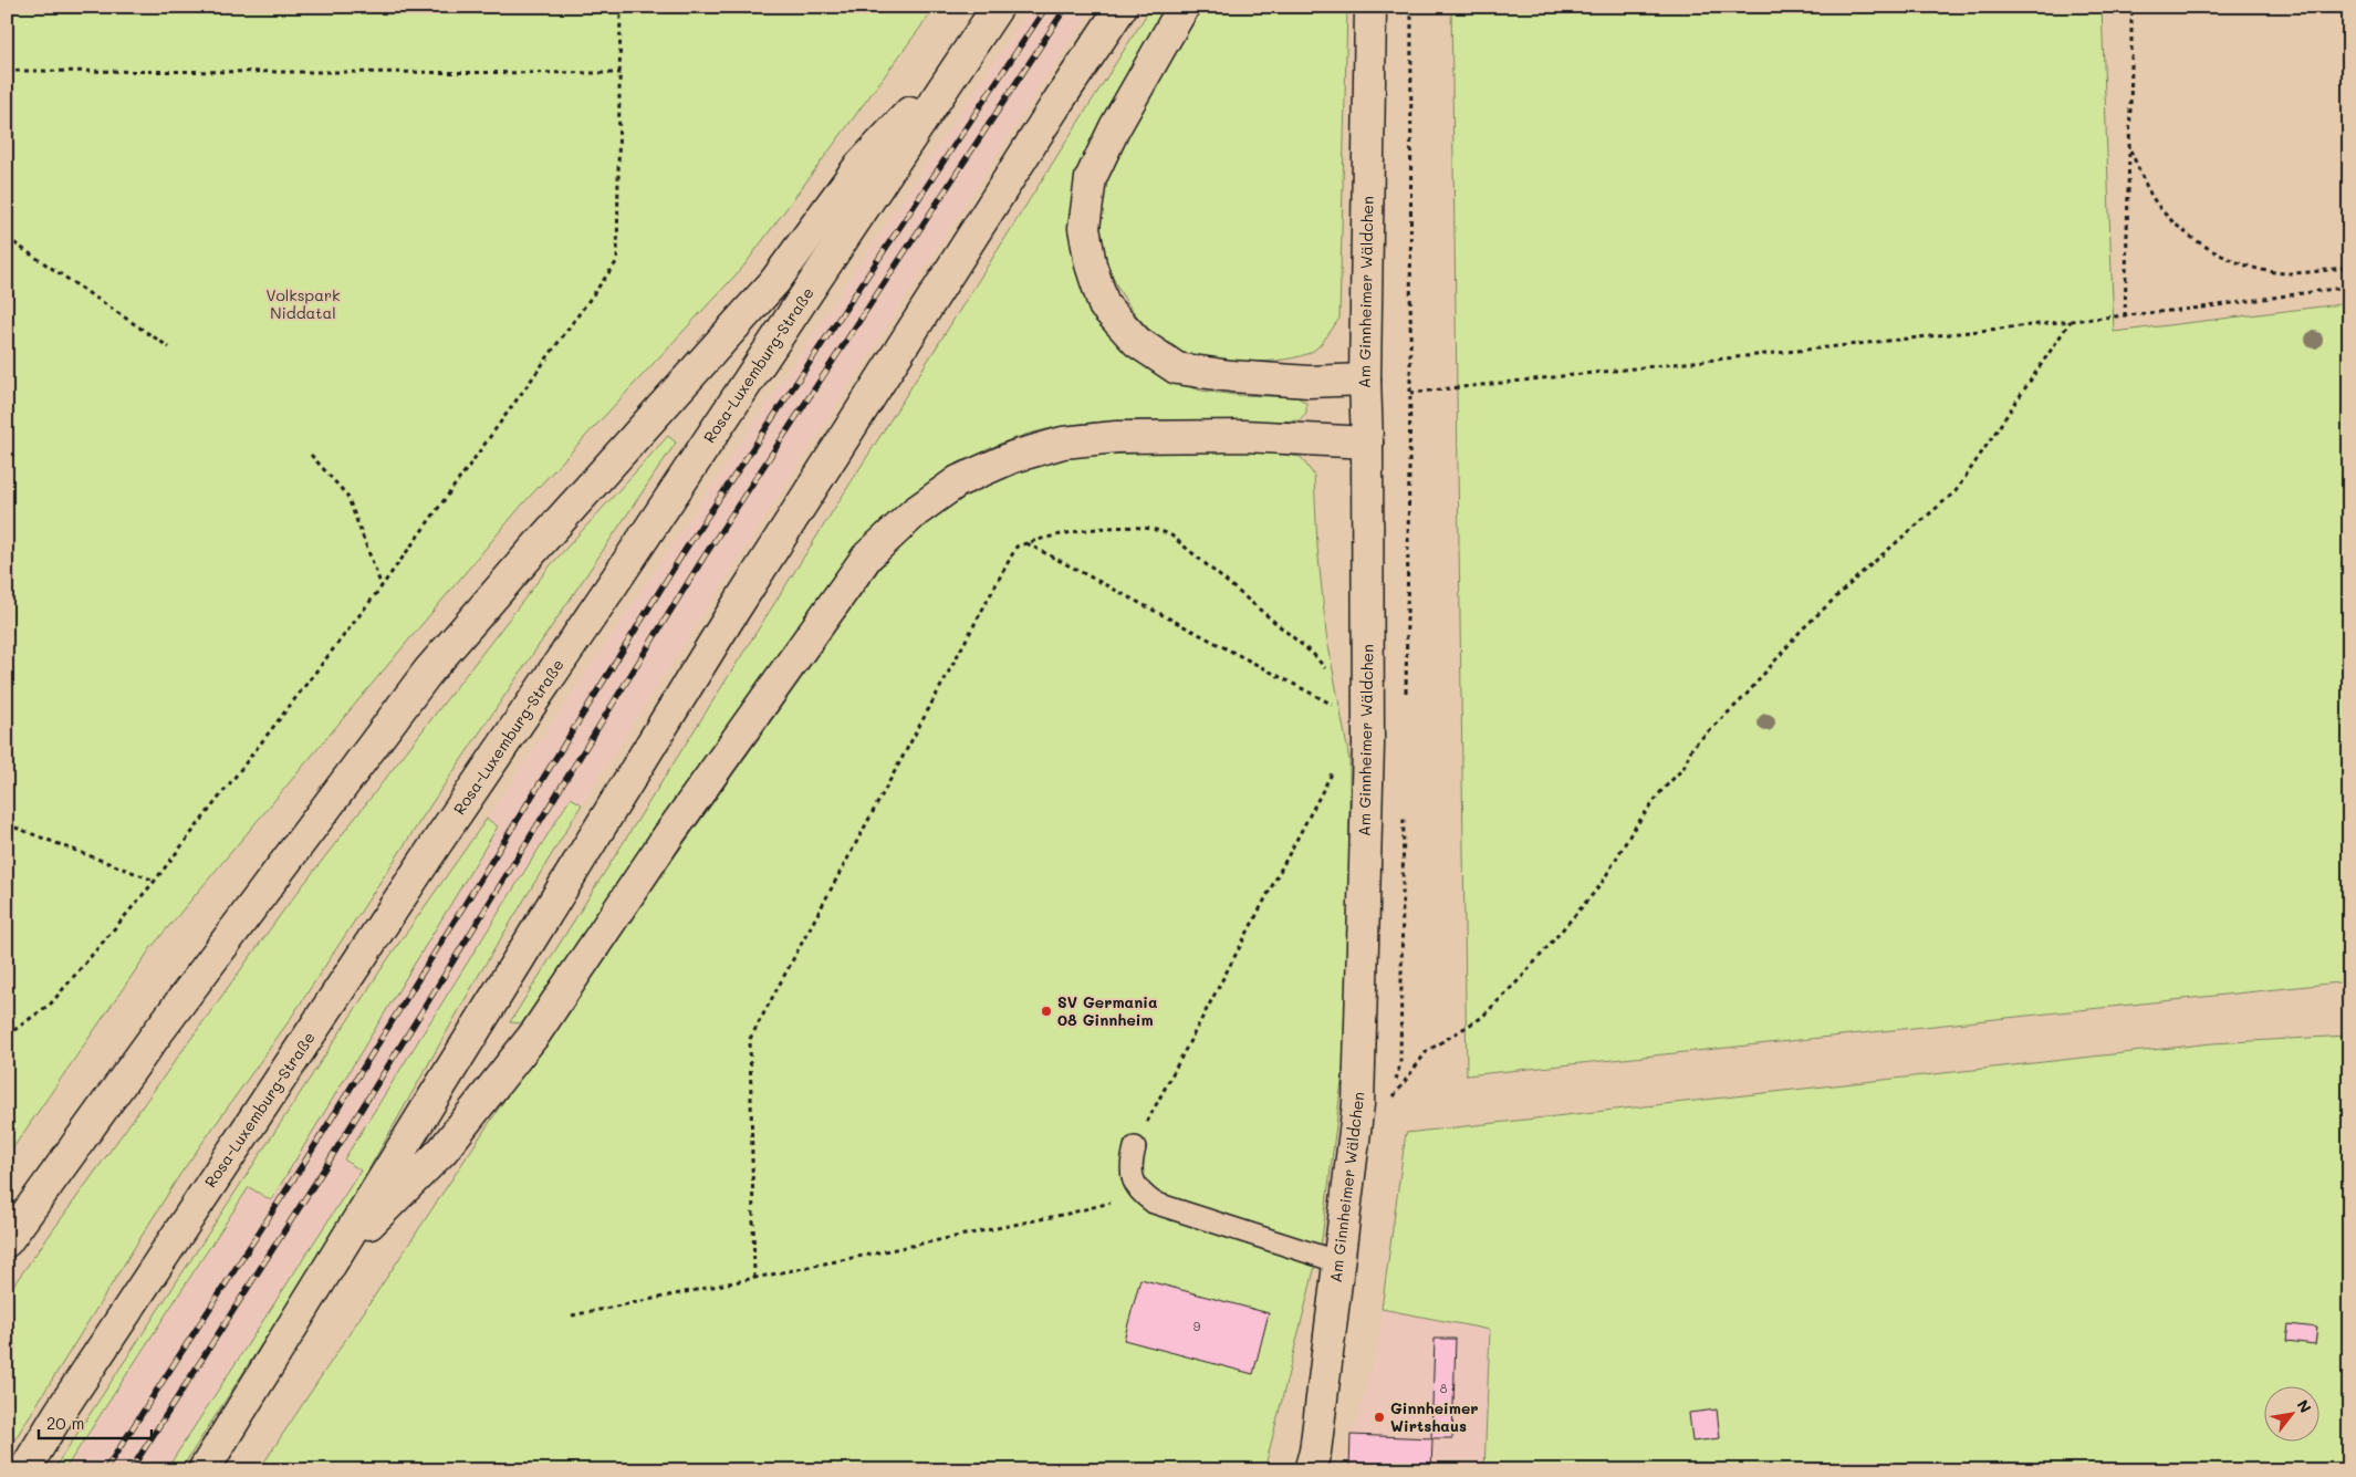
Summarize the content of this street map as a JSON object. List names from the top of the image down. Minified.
{"streets":{"main road":["Am Ginnheimer Wäldchen","Rosa-Luxemburg-Straße"]},"parks":["Volkspark Niddatal"],"places":["SV Germania 08 Ginnheim","Ginnheimer Wirtshaus"],"house_numbers":["9","8"],"scale_bar":"20 m","north":"top right"}
